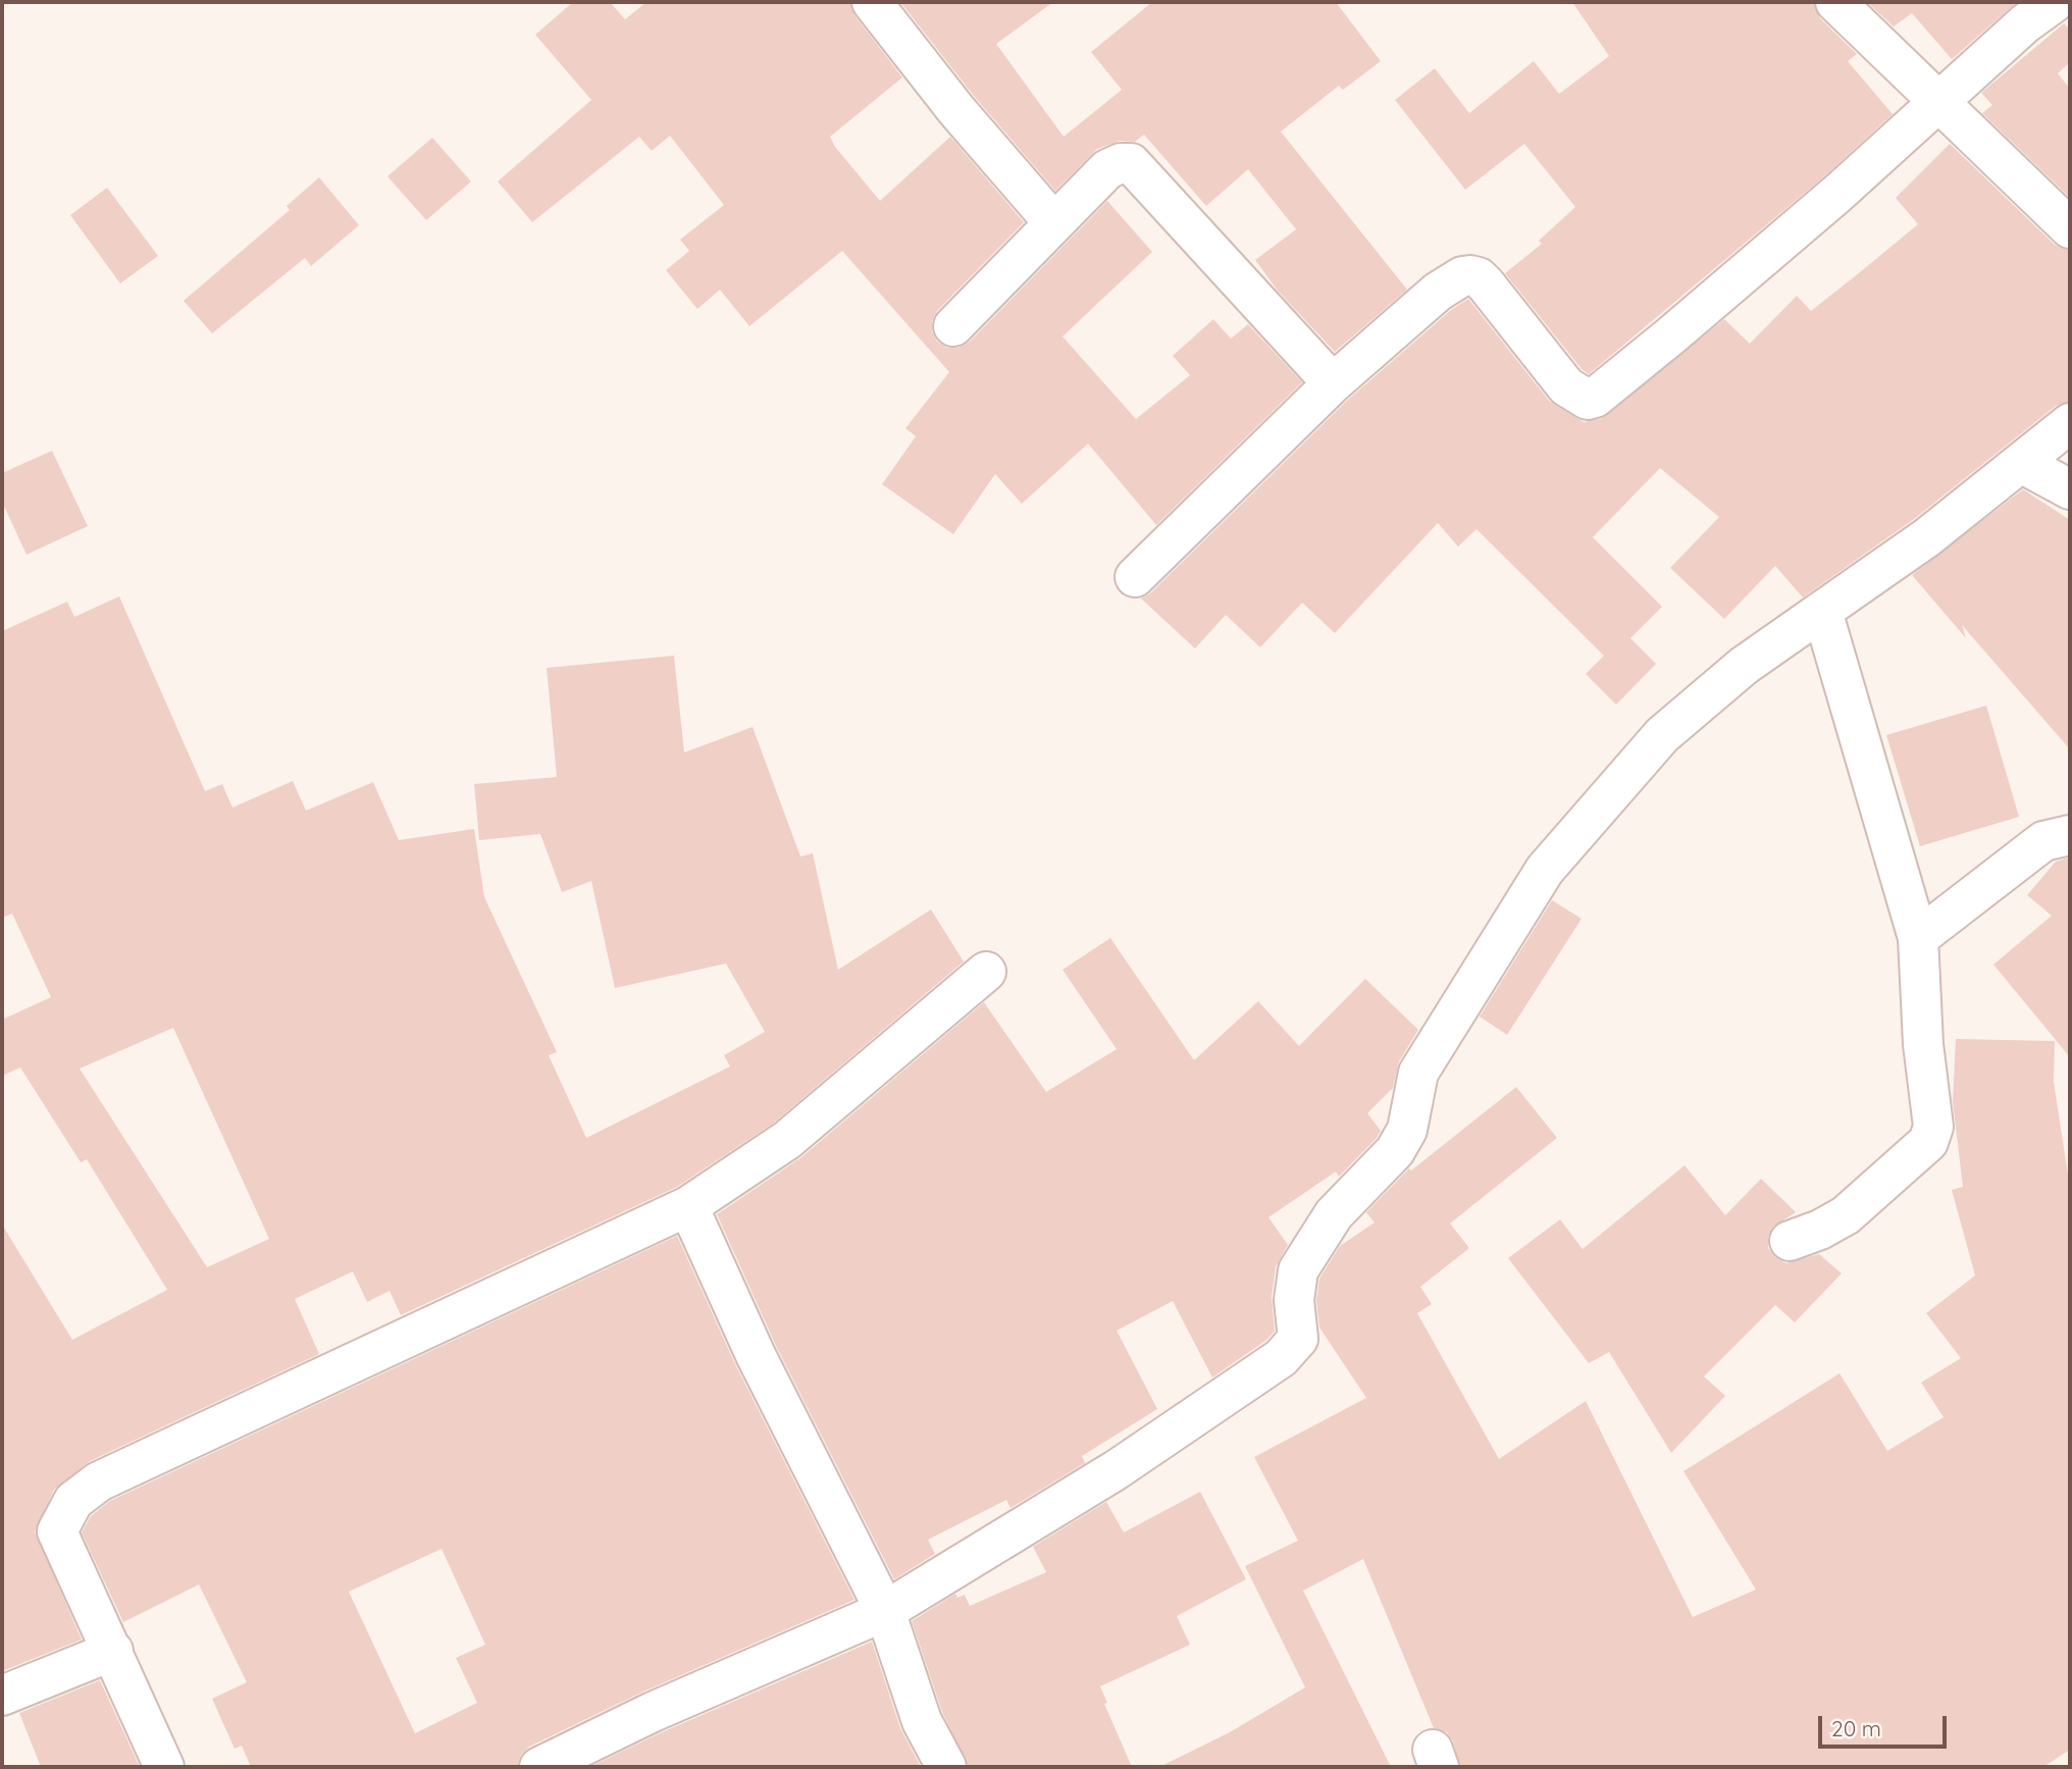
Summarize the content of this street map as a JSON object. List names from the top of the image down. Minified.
{"scale_bar":"20 m"}
